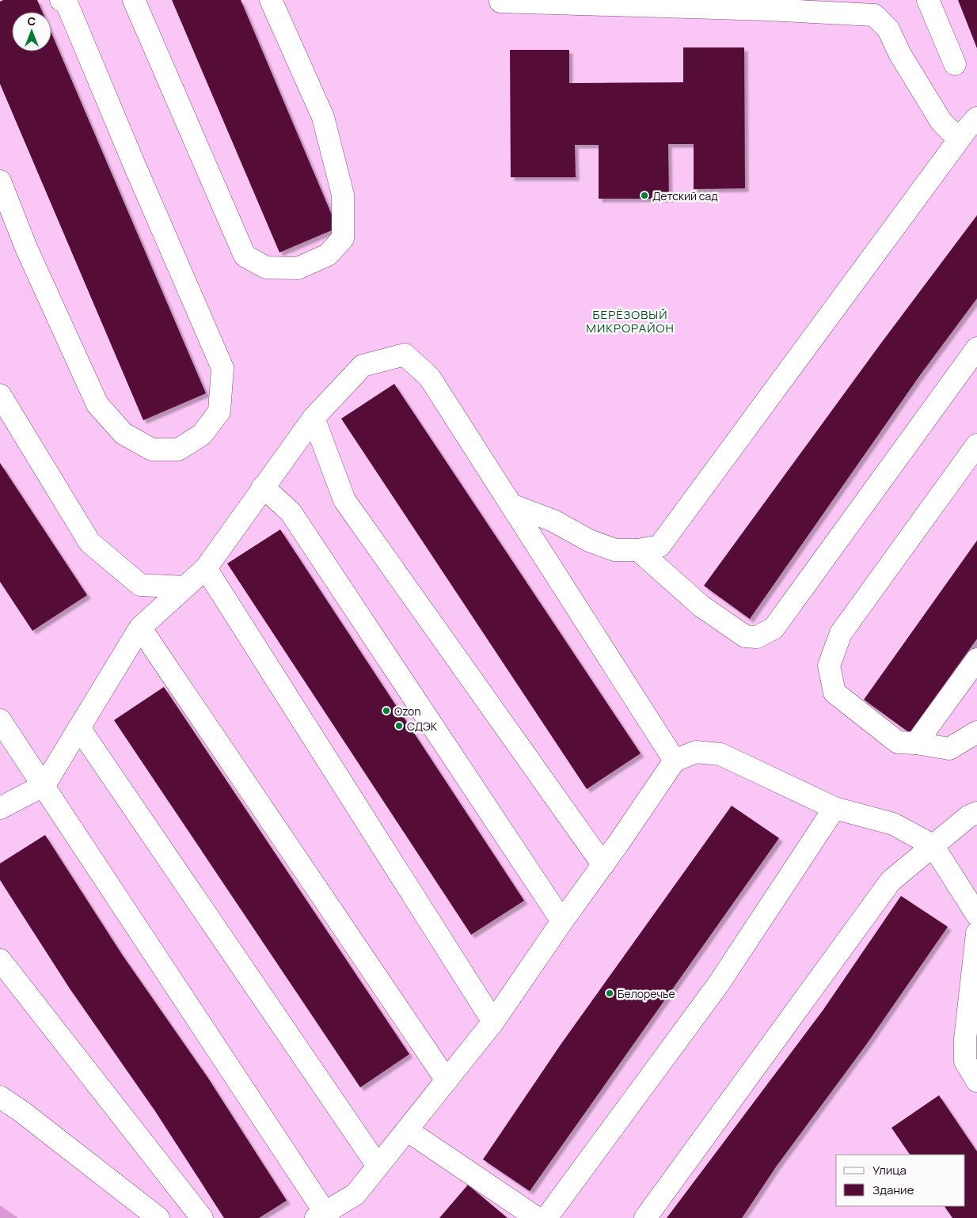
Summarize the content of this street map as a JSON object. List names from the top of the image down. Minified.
{"districts":["БЕРЁЗОВЫЙ МИКРОРАЙОН"],"places":["Детский сад","Ozon","СДЭК","Белоречье"],"legend":["Улица","Здание"],"north":"top"}
